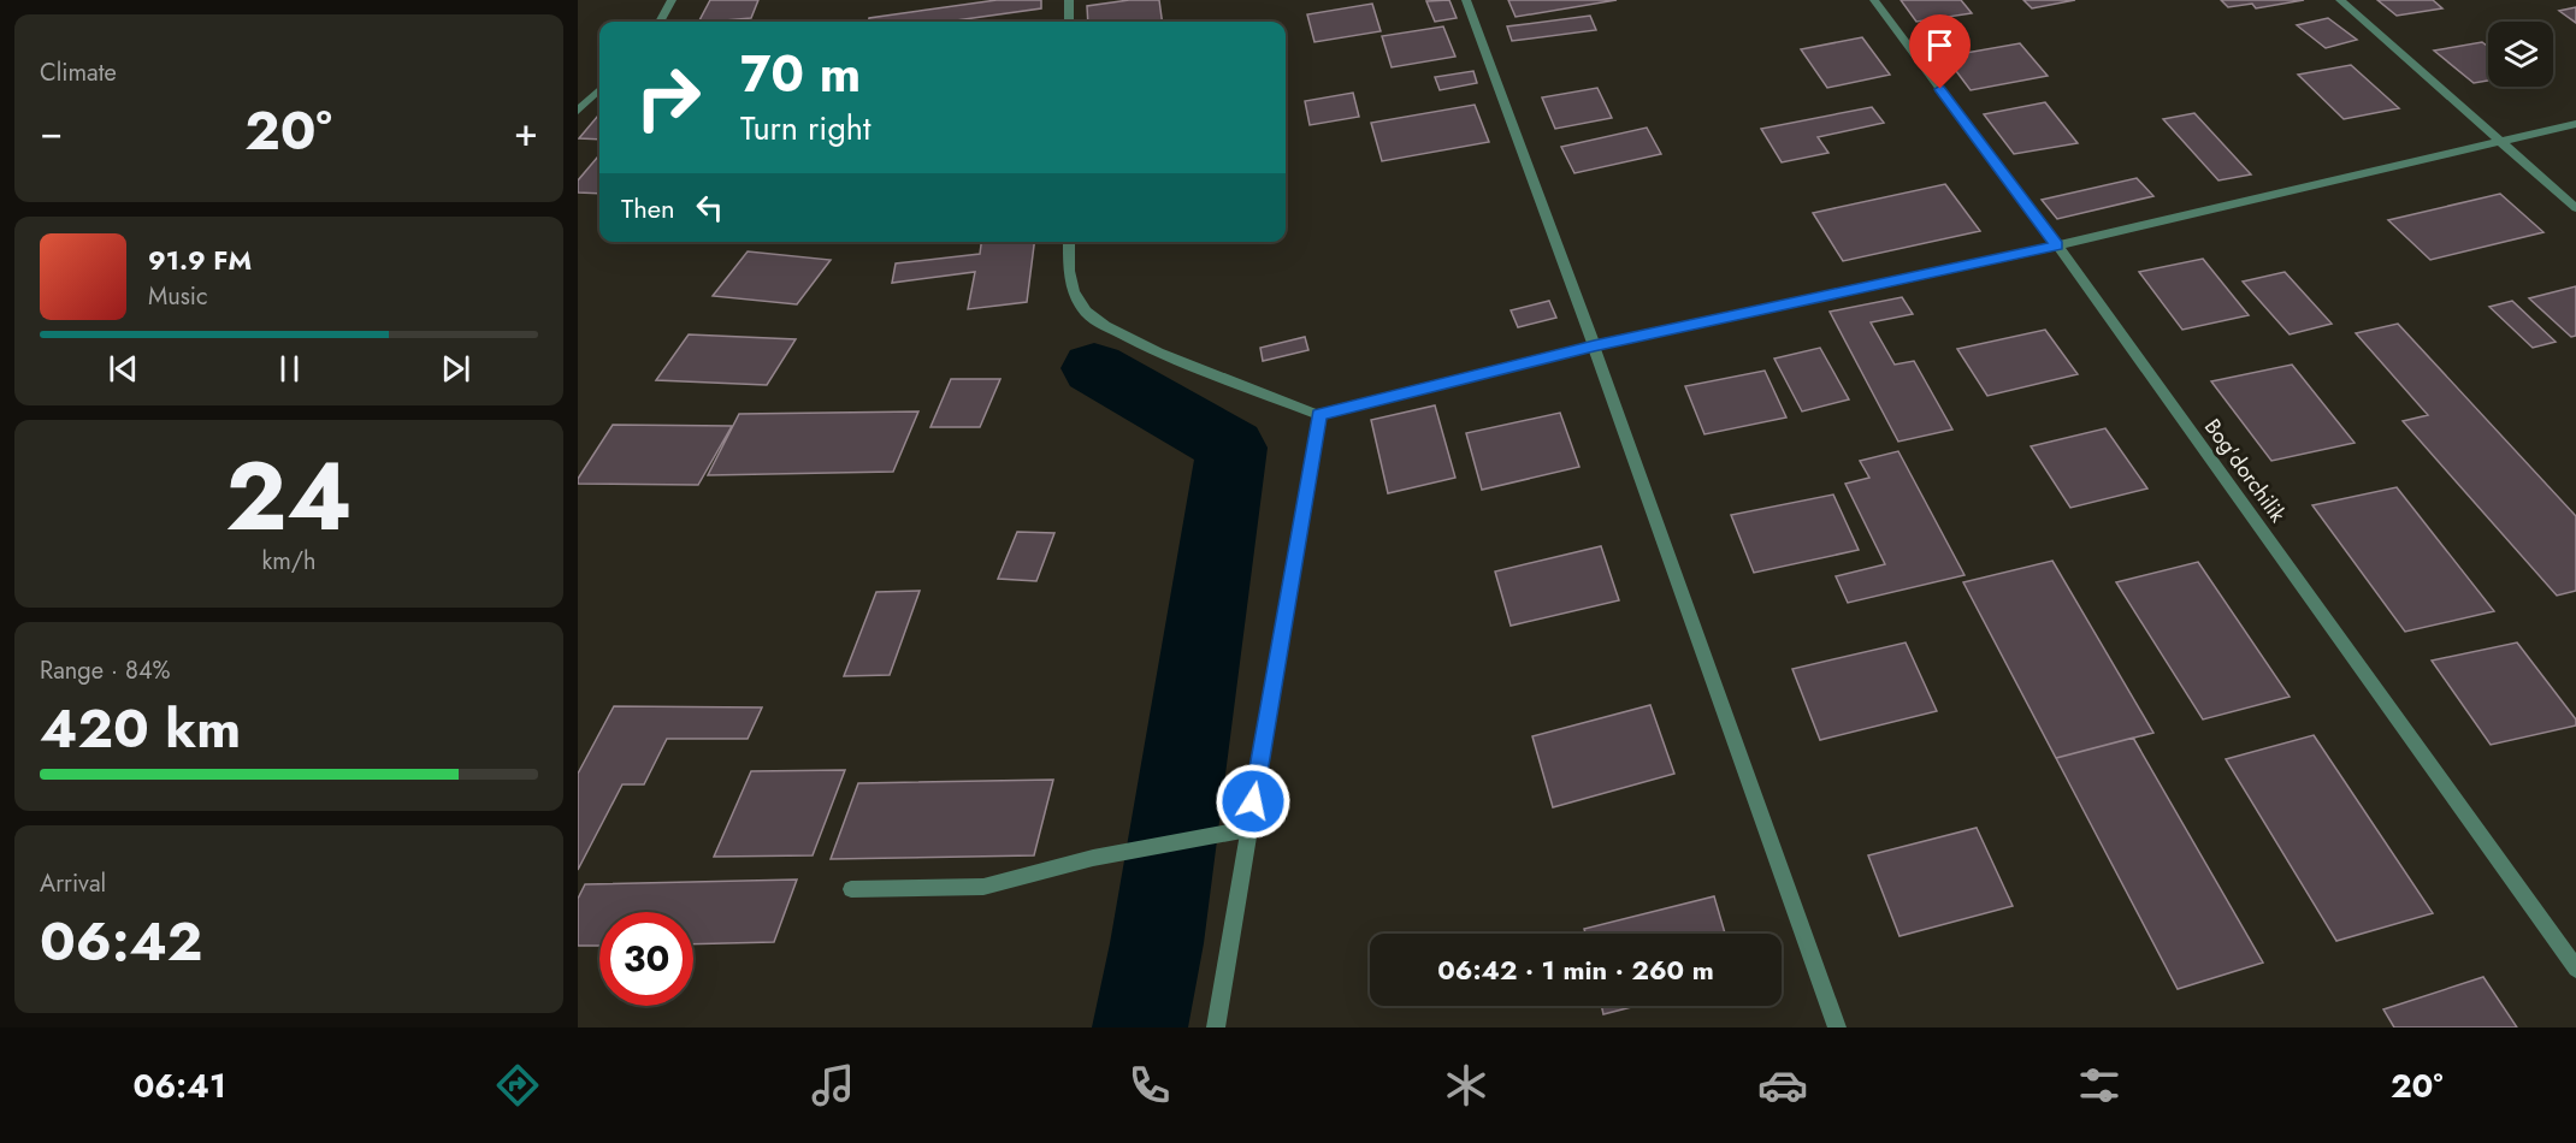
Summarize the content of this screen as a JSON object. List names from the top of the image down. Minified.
{"streets":{"street":["Bog'dorchilik"]},"page":{"tile":["Climate",["24","km/h"],["Range · 84%","420 km"],["Arrival","06:42"]],"turn":["70 m","Turn right"],"heat":["−","20°","+"],"then":"Then","song":["91.9 FM","Music"],"limit":"30","trip":"06:42 · 1 min · 260 m","tabs":["06:41","20°"]}}
